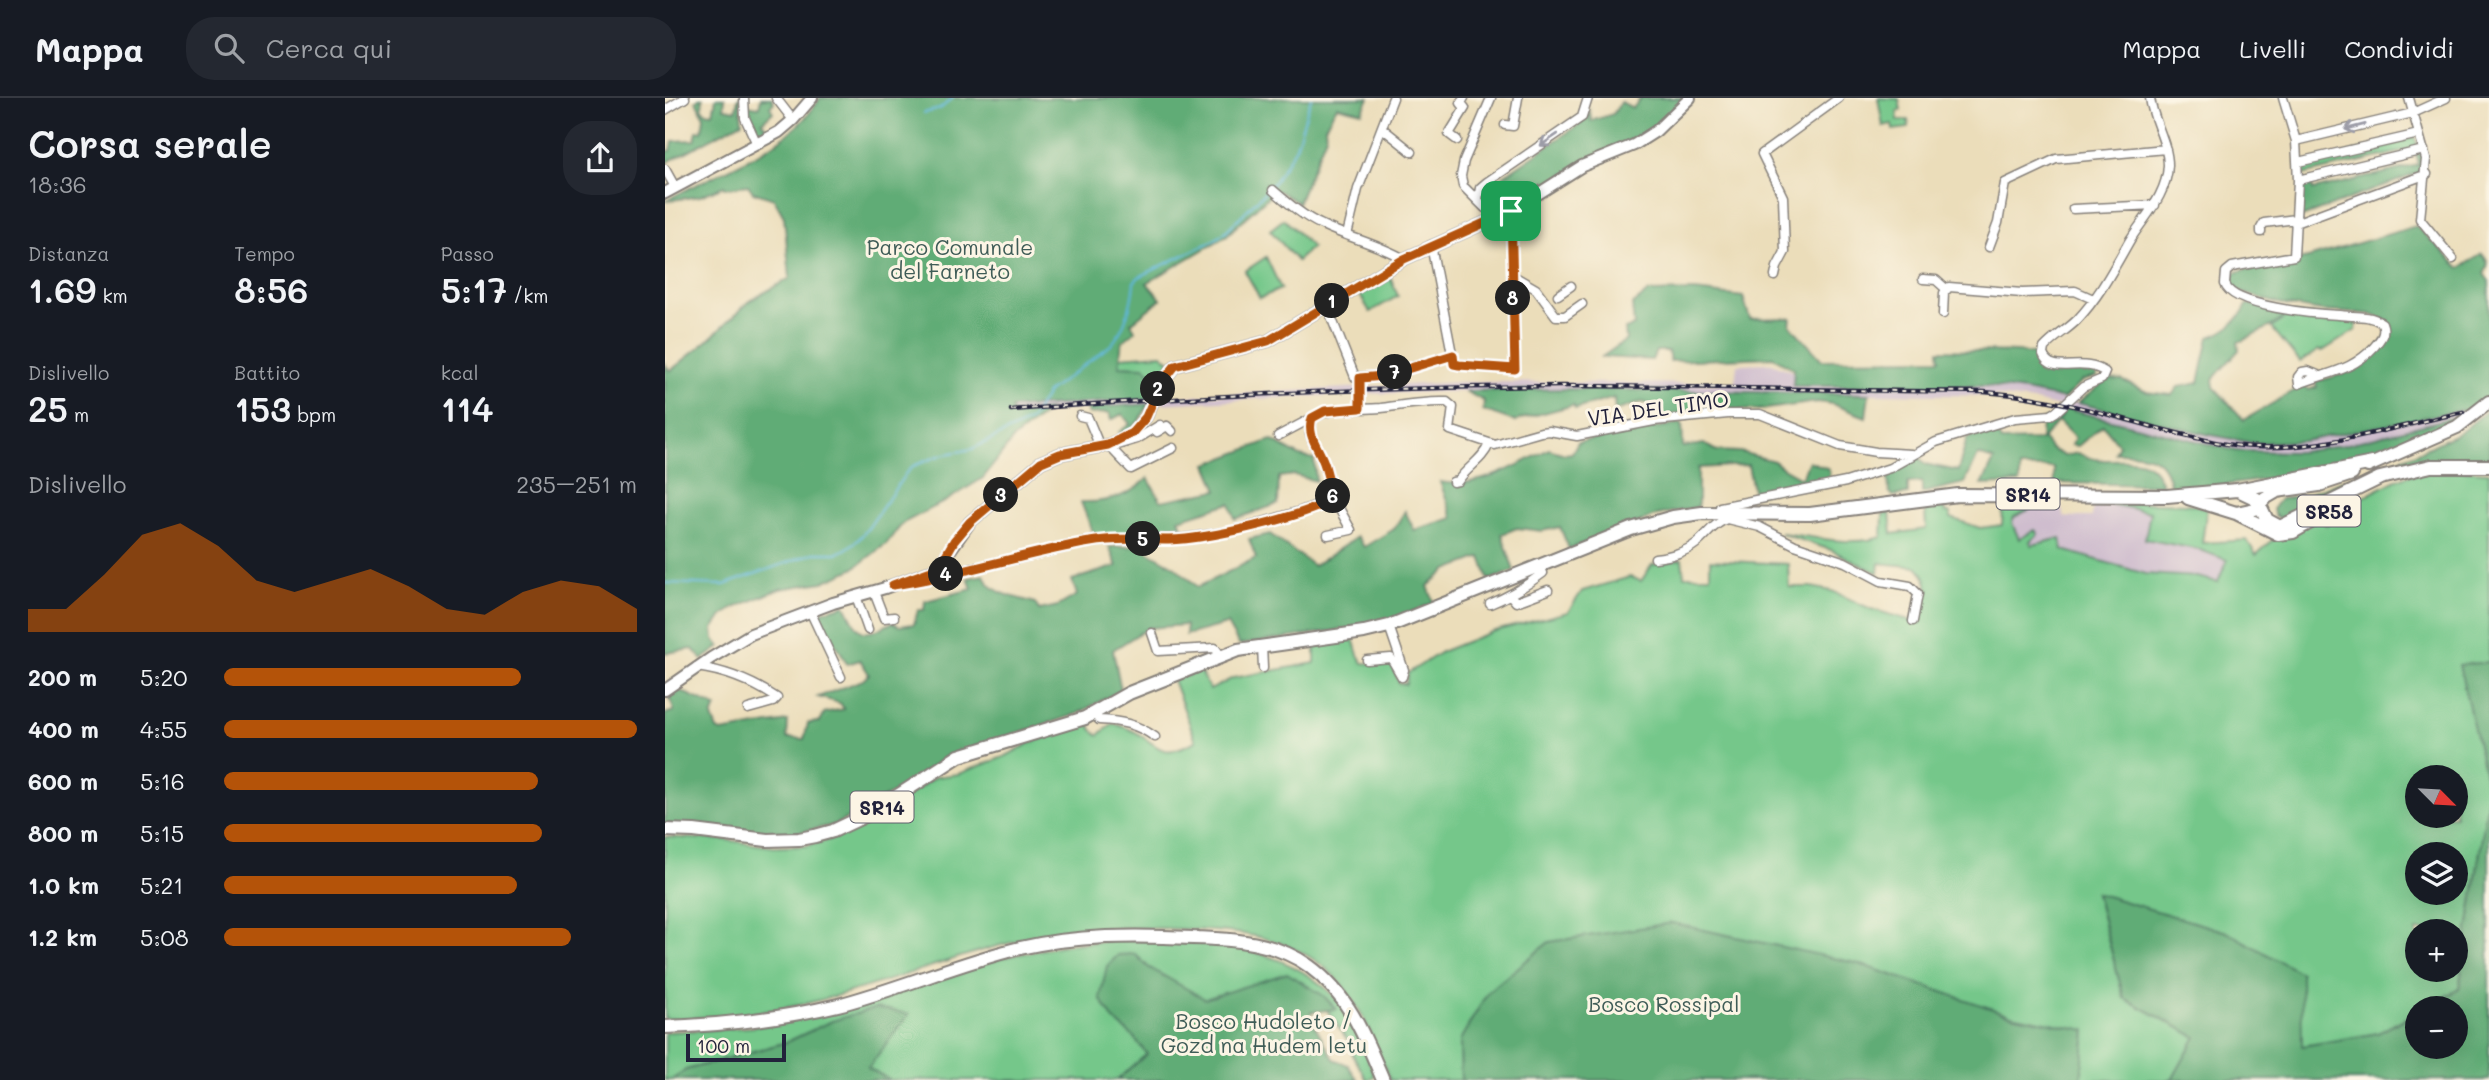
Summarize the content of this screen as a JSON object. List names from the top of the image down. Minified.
{"streets":{"main road":["SR14","SR58"],"street":["VIA DEL TIMO"]},"crossings":[["SR14","SR58"]],"parks":["Parco Comunale del Farneto","Bosco Rossipal","Bosco Hudoleto / Gozd na Hudem letu"],"scale_bar":"100 m","north":"bottom right","page":{"header":"Mappa","search":"Cerca qui","nav":["Mappa","Livelli","Condividi"],"heading":["Corsa serale","18:36"],"stats":[["Distanza","1.69 km"],["Tempo","8:56"],["Passo","5:17 /km"],["Dislivello","25 m"],["Battito","153 bpm"],["kcal","114"]],"pins":["8","1","7","2","3","6","5","4"],"chart":["Dislivello","235–251 m"],"list":[{"name":"200 m","note":"5:20"},{"name":"400 m","note":"4:55"},{"name":"600 m","note":"5:16"},{"name":"800 m","note":"5:15"},{"name":"1.0 km","note":"5:21"},{"name":"1.2 km","note":"5:08"}],"map_buttons":["+","−"],"scale":"100 m"}}
